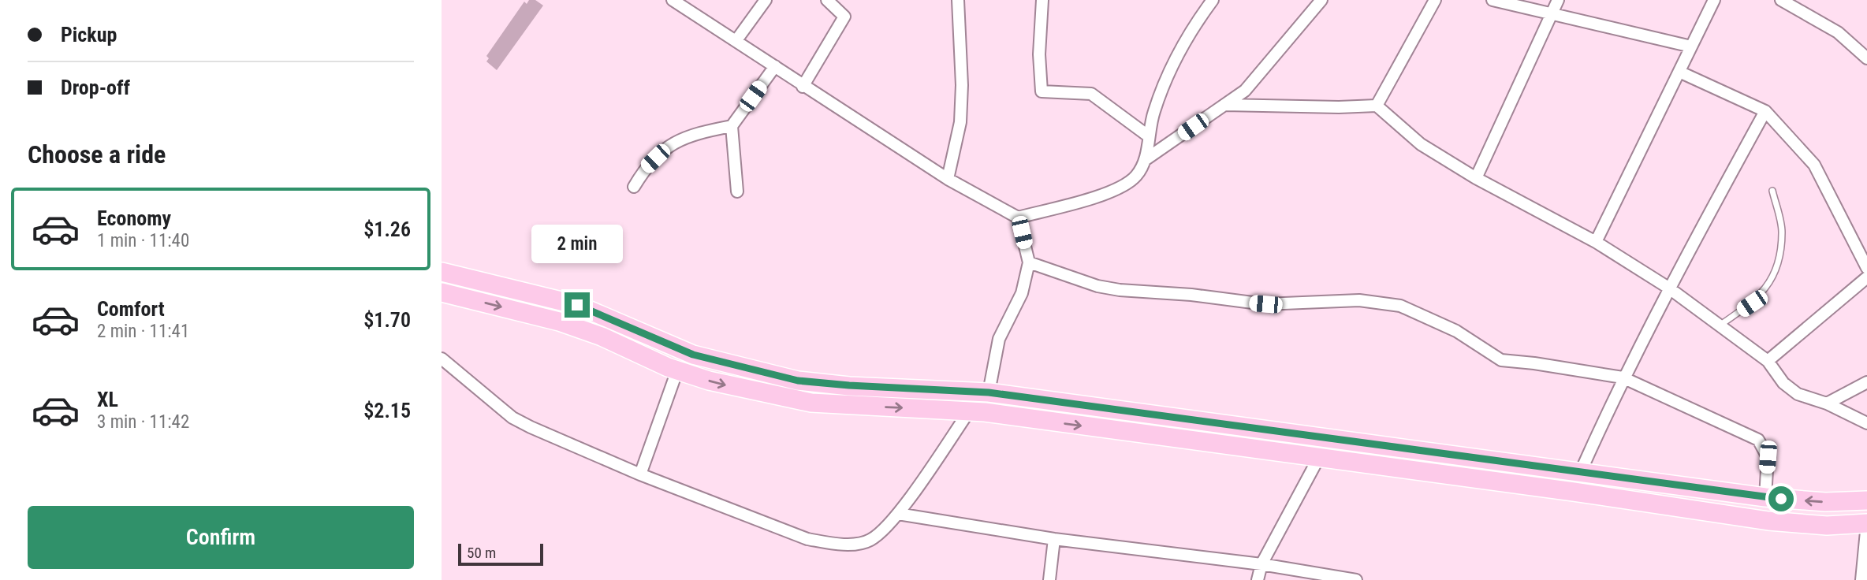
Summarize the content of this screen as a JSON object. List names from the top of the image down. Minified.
{"scale_bar":"50 m","page":{"banner":["Pickup","Drop-off"],"heading":"Choose a ride","list":[{"name":"Economy","note":"1 min · 11:40","value":"$1.26"},{"name":"Comfort","note":"2 min · 11:41","value":"$1.70"},{"name":"XL","note":"3 min · 11:42","value":"$2.15"}],"bubble":"2 min","buttons":"Confirm","scale":"50 m"}}
